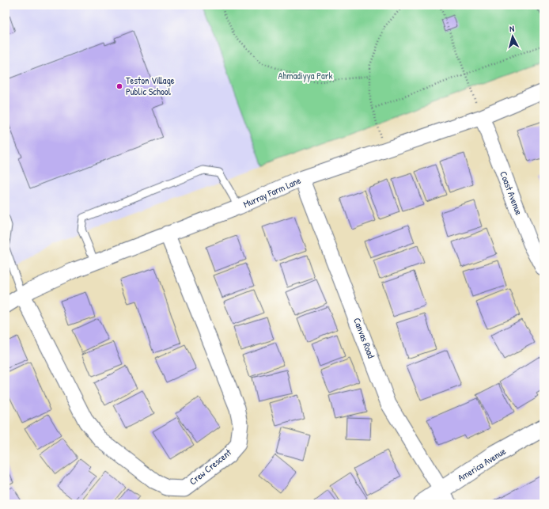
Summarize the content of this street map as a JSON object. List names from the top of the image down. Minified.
{"streets":{"street":["Murray Farm Lane","Coast Avenue","Canvas Road","America Avenue","Crew Crescent"]},"crossings":[["Murray Farm Lane","Coast Avenue"],["Murray Farm Lane","Canvas Road"],["Murray Farm Lane","Crew Crescent"],["Canvas Road","America Avenue"]],"parks":["Ahmadiyya Park"],"places":["Teston Village Public School"],"north":"top"}
